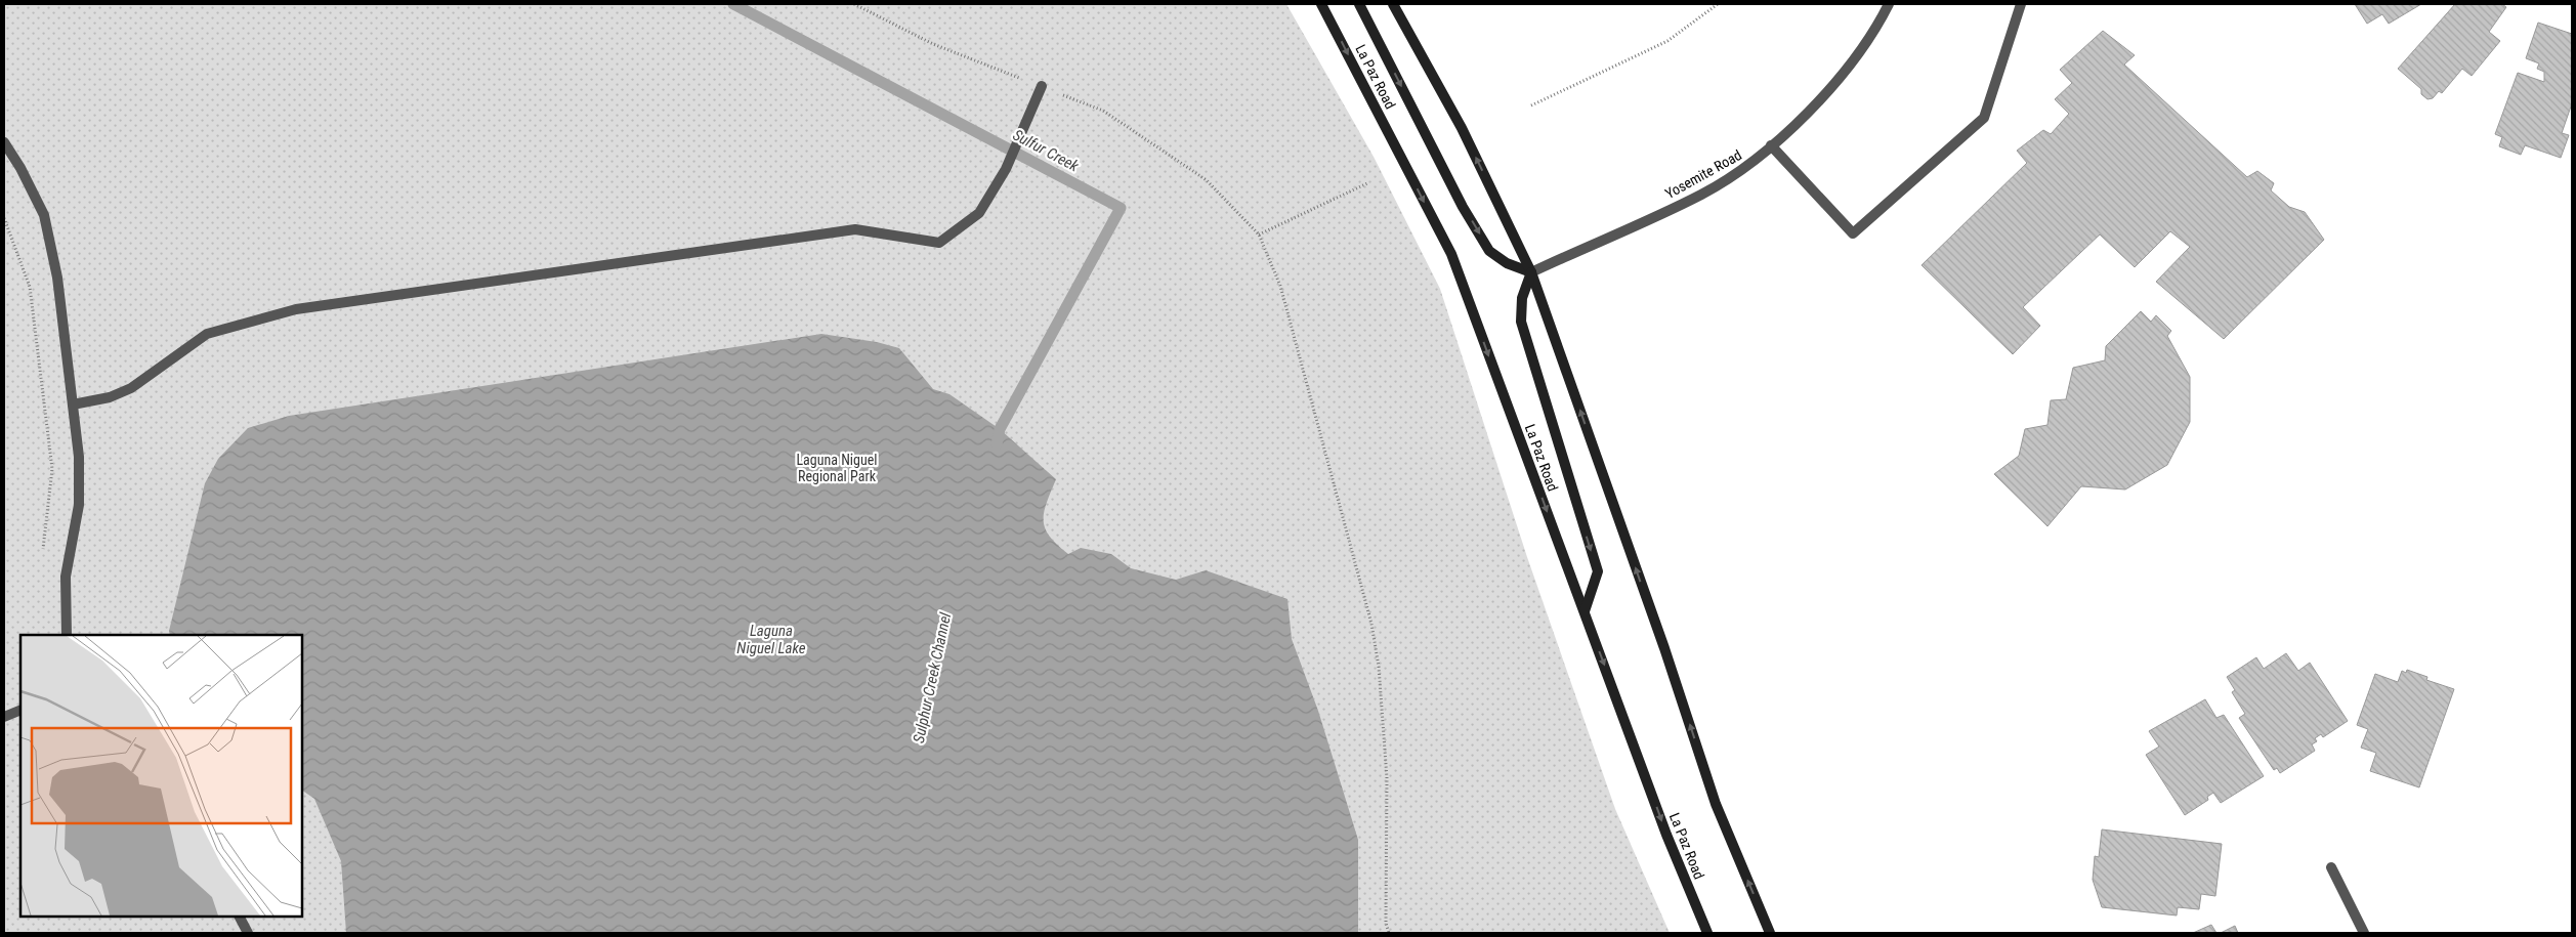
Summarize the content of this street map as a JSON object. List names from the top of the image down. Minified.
{"streets":{"main road":["La Paz Road"],"street":["Yosemite Road"]},"water":["Sulfur Creek","Laguna Niguel Lake","Sulphur Creek Channel"],"parks":["Laguna Niguel Regional Park"]}
